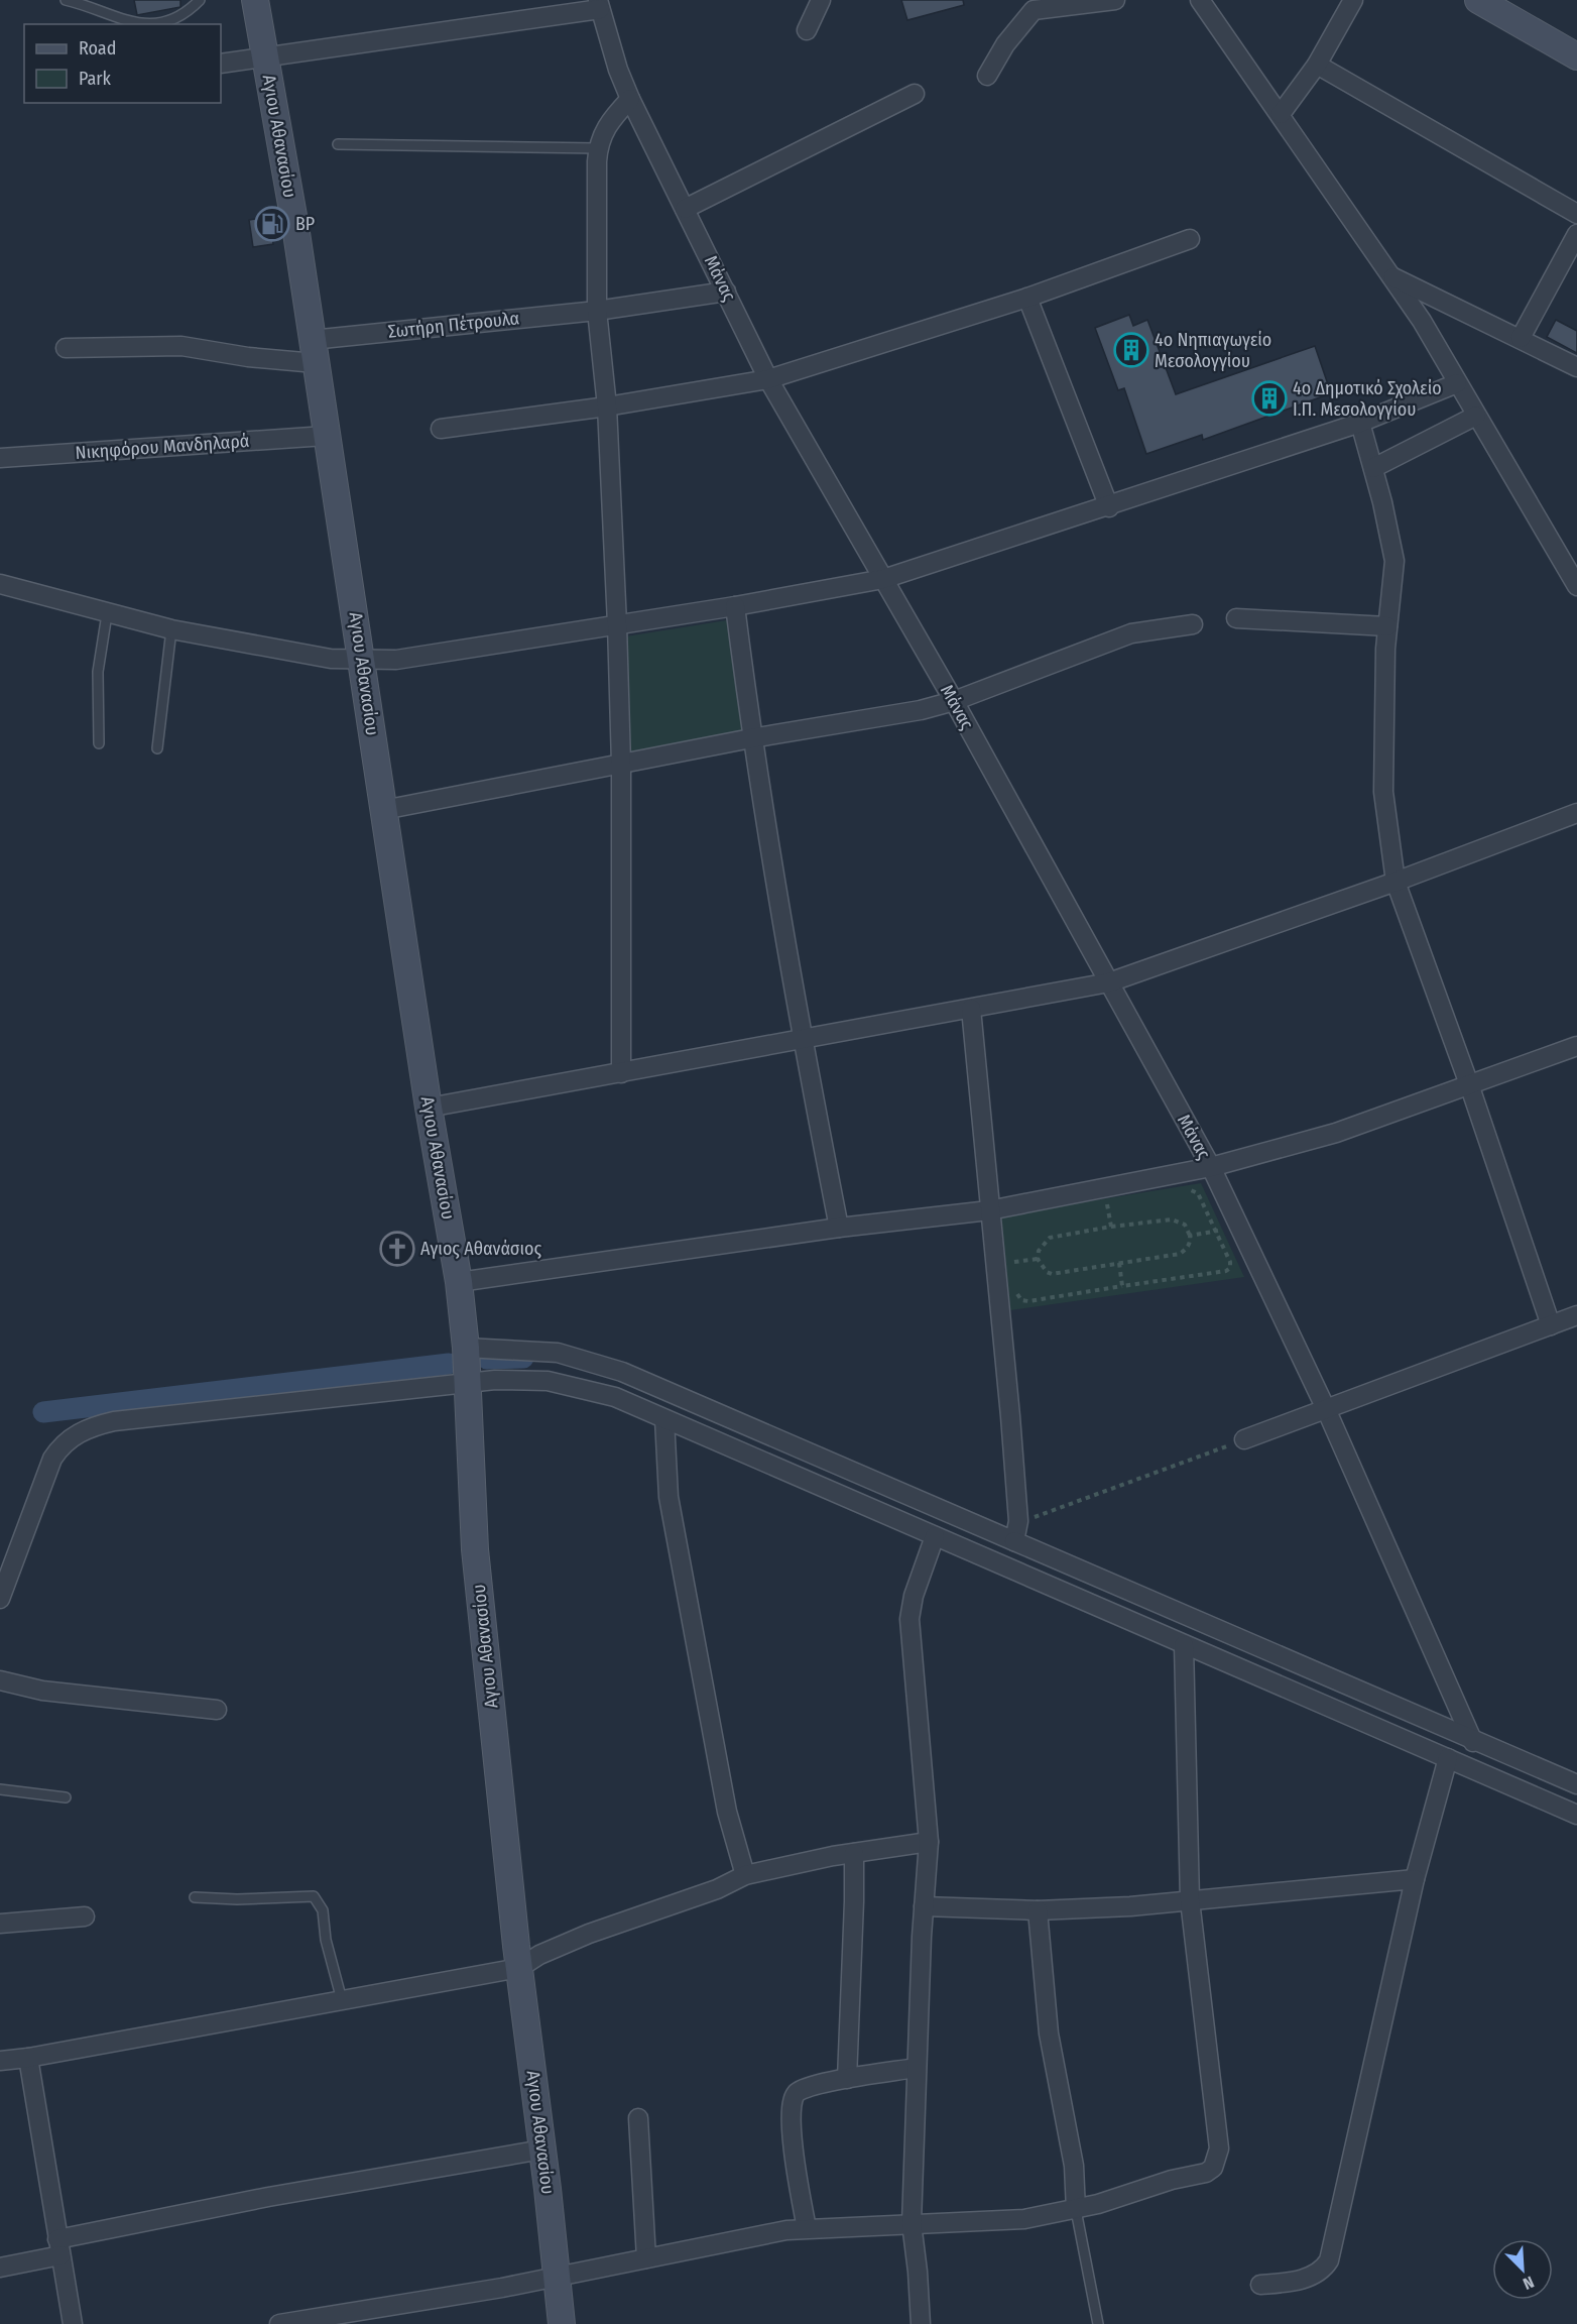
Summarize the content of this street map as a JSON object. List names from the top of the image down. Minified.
{"streets":{"main road":["Αγιου Αθανασίου"],"street":["Μάνας","Σωτήρη Πέτρουλα","Νικηφόρου Μανδηλαρά"]},"crossings":[["Αγιου Αθανασίου","Σωτήρη Πέτρουλα"],["Αγιου Αθανασίου","Νικηφόρου Μανδηλαρά"],["Μάνας","Σωτήρη Πέτρουλα"]],"places":{"fuel station":["BP"],"building":["4ο Νηπιαγωγείο Μεσολογγίου","4ο Δημοτικό Σχολείο Ι.Π. Μεσολογγίου"],"church":["Αγιος Αθανάσιος"]},"legend":["Road","Park"],"north":"bottom right"}
